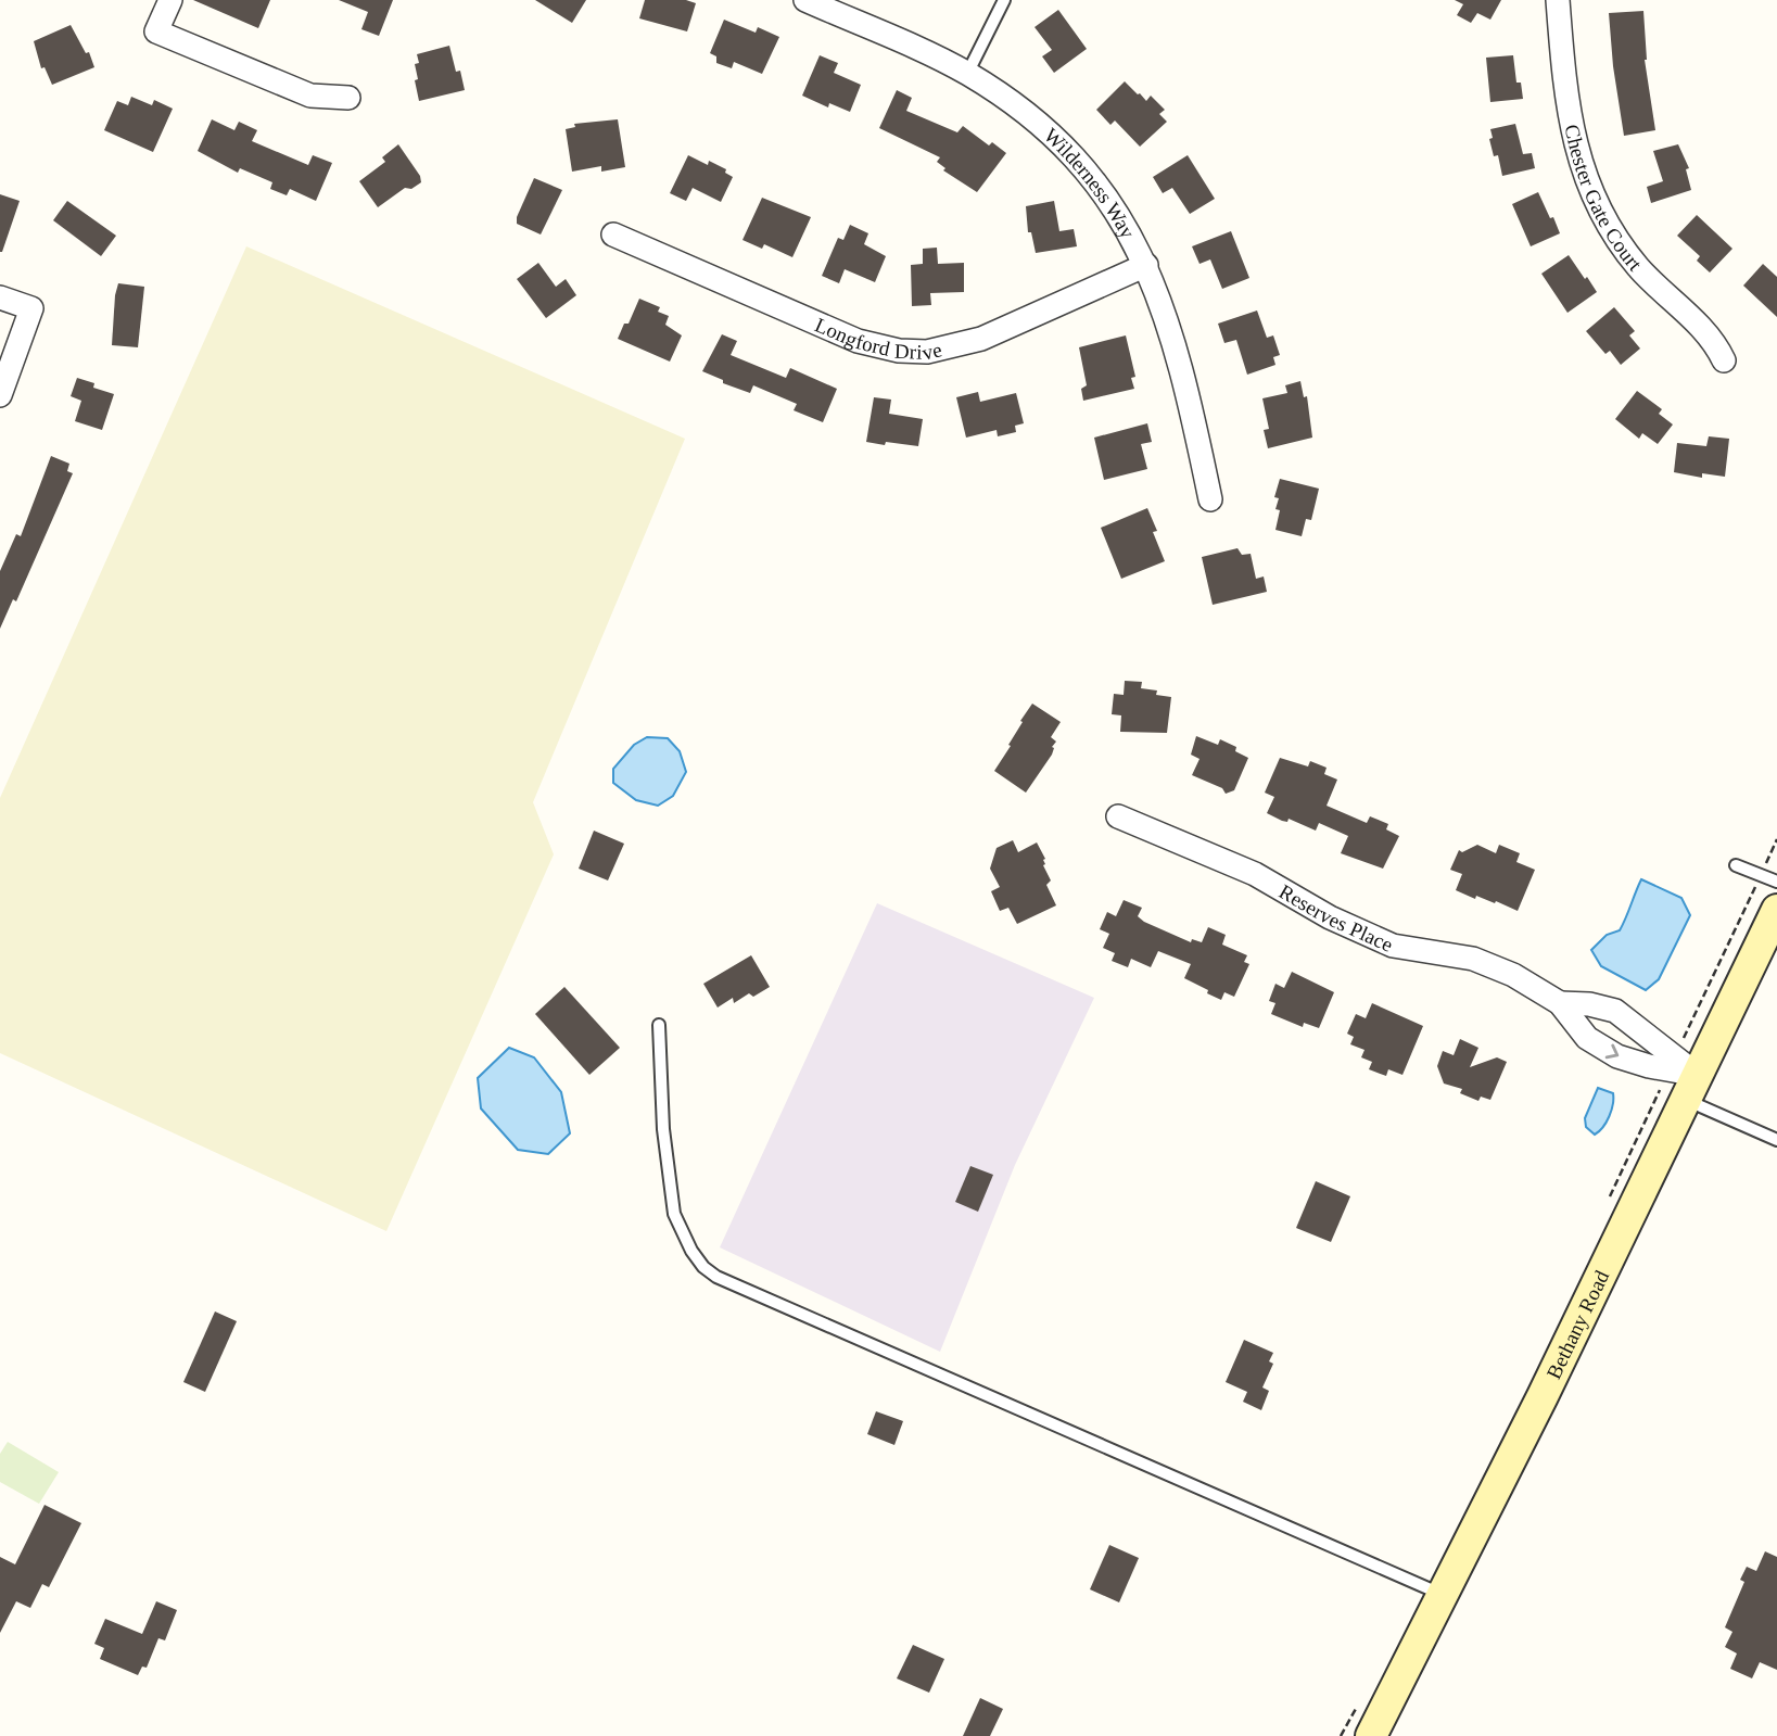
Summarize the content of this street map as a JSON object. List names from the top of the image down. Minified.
{"streets":{"main road":["Bethany Road"],"street":["Wilderness Way","Chester Gate Court","Longford Drive","Reserves Place"]},"crossings":[["Wilderness Way","Longford Drive"],["Reserves Place","Bethany Road"]]}
